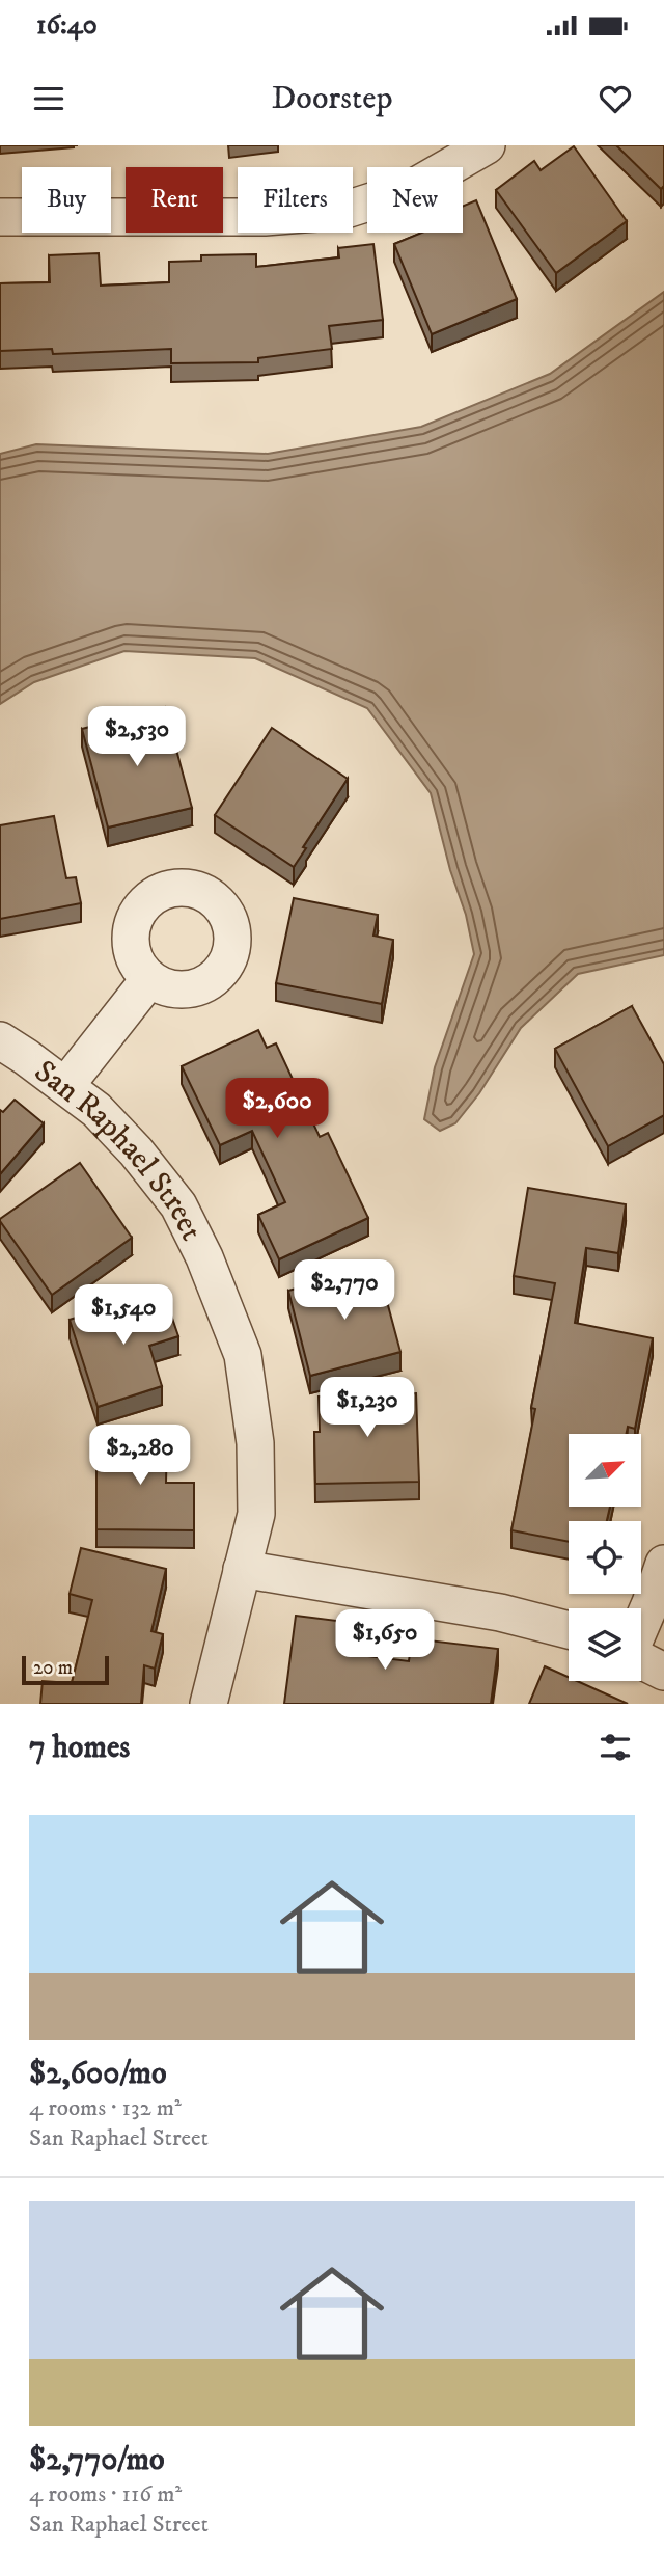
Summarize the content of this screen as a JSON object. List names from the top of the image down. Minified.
{"streets":{"street":["San Raphael Street"]},"scale_bar":"20 m","north":"top right","page":{"status":"16:40","header":"Doorstep","chip":["Buy","Rent","Filters","New"],"price":["$2,530","$2,600","$2,770","$1,540","$1,230","$2,280","$1,650"],"scale":"20 m","heading":"7 homes","list":[{"name":"$2,600/mo","note":"4 rooms · 132 m² · San Raphael Street"},{"name":"$2,770/mo","note":"4 rooms · 116 m² · San Raphael Street"}]}}
